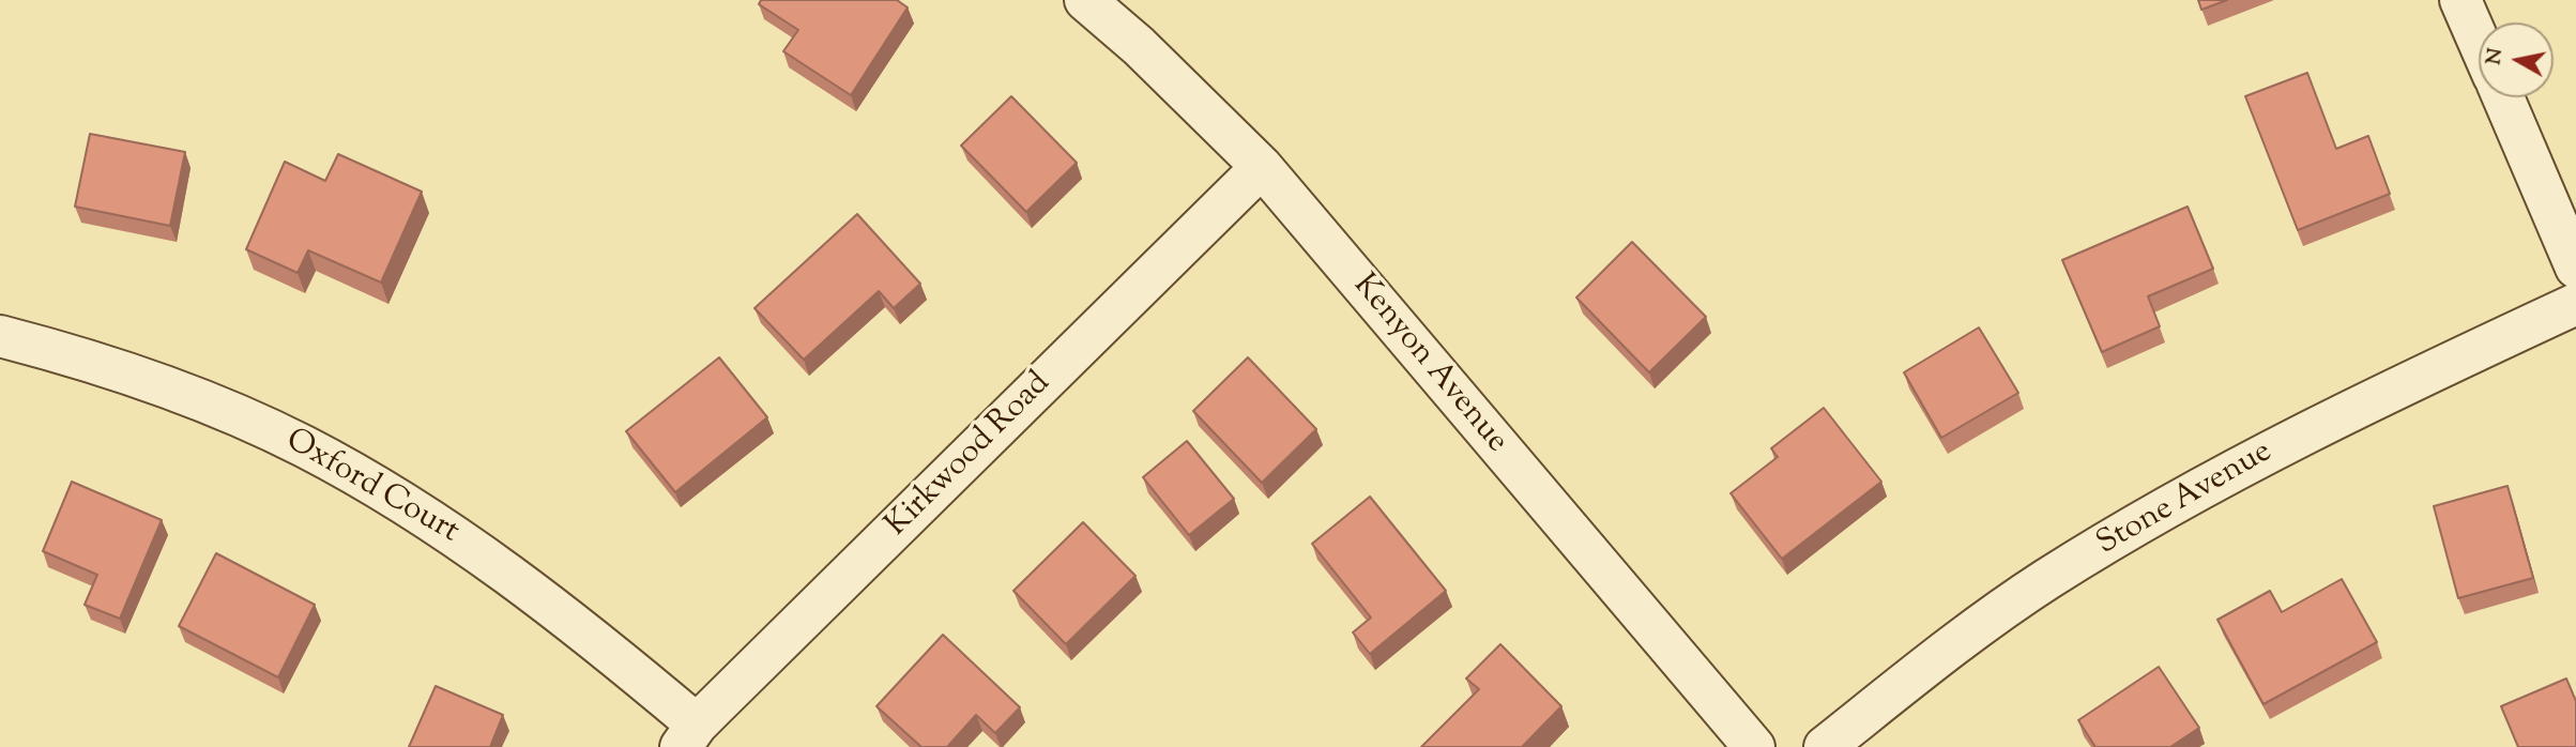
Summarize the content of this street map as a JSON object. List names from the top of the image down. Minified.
{"streets":{"street":["Kenyon Avenue","Kirkwood Road","Oxford Court","Stone Avenue"]},"crossings":[["Kenyon Avenue","Kirkwood Road"],["Kirkwood Road","Oxford Court"]],"north":"left"}
